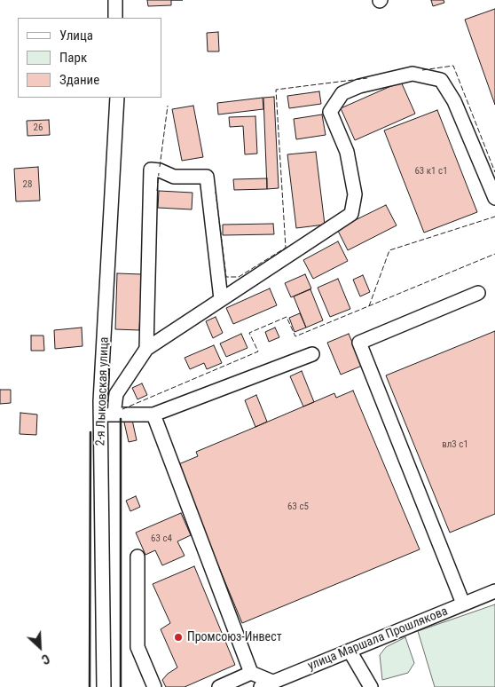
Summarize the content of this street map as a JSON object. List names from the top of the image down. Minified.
{"streets":{"street":["2-я Лыковская улица","улица Маршала Прошлякова"]},"places":["Промсоюз-Инвест"],"house_numbers":["26","63 к1 с1","28","вл3 с1","63 с5","63 с4"],"legend":["Улица","Парк","Здание"],"north":"bottom right"}
